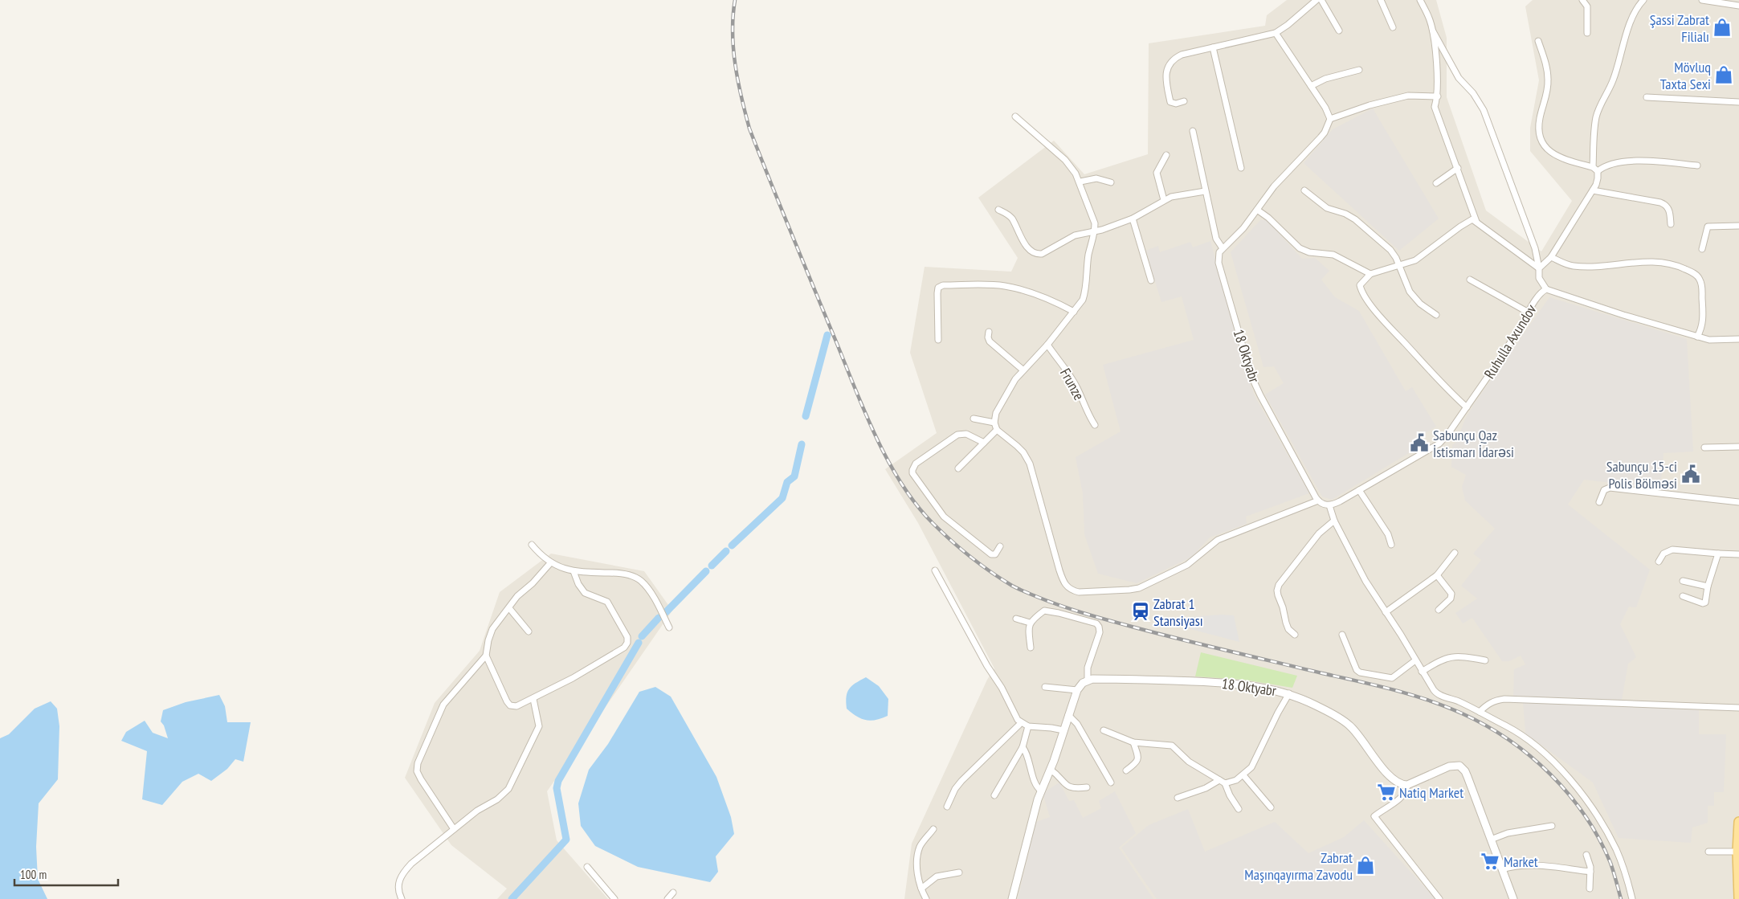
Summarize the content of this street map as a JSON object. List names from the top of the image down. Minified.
{"streets":{"street":["Ruhulla Axundov","18 Oktyabr","Frunze"]},"places":{"shop":["Şassi Zabrat Filialı","Mövluq Taxta Sexi","Zabrat Maşınqayırma Zavodu"],"public building":["Sabunçu Qaz İstismarı İdarəsi","Sabunçu 15-ci Polis Bölməsi"],"station":["Zabrat 1 Stansiyası"],"supermarket":["Natiq Market","Market"]},"scale_bar":"100 m"}
